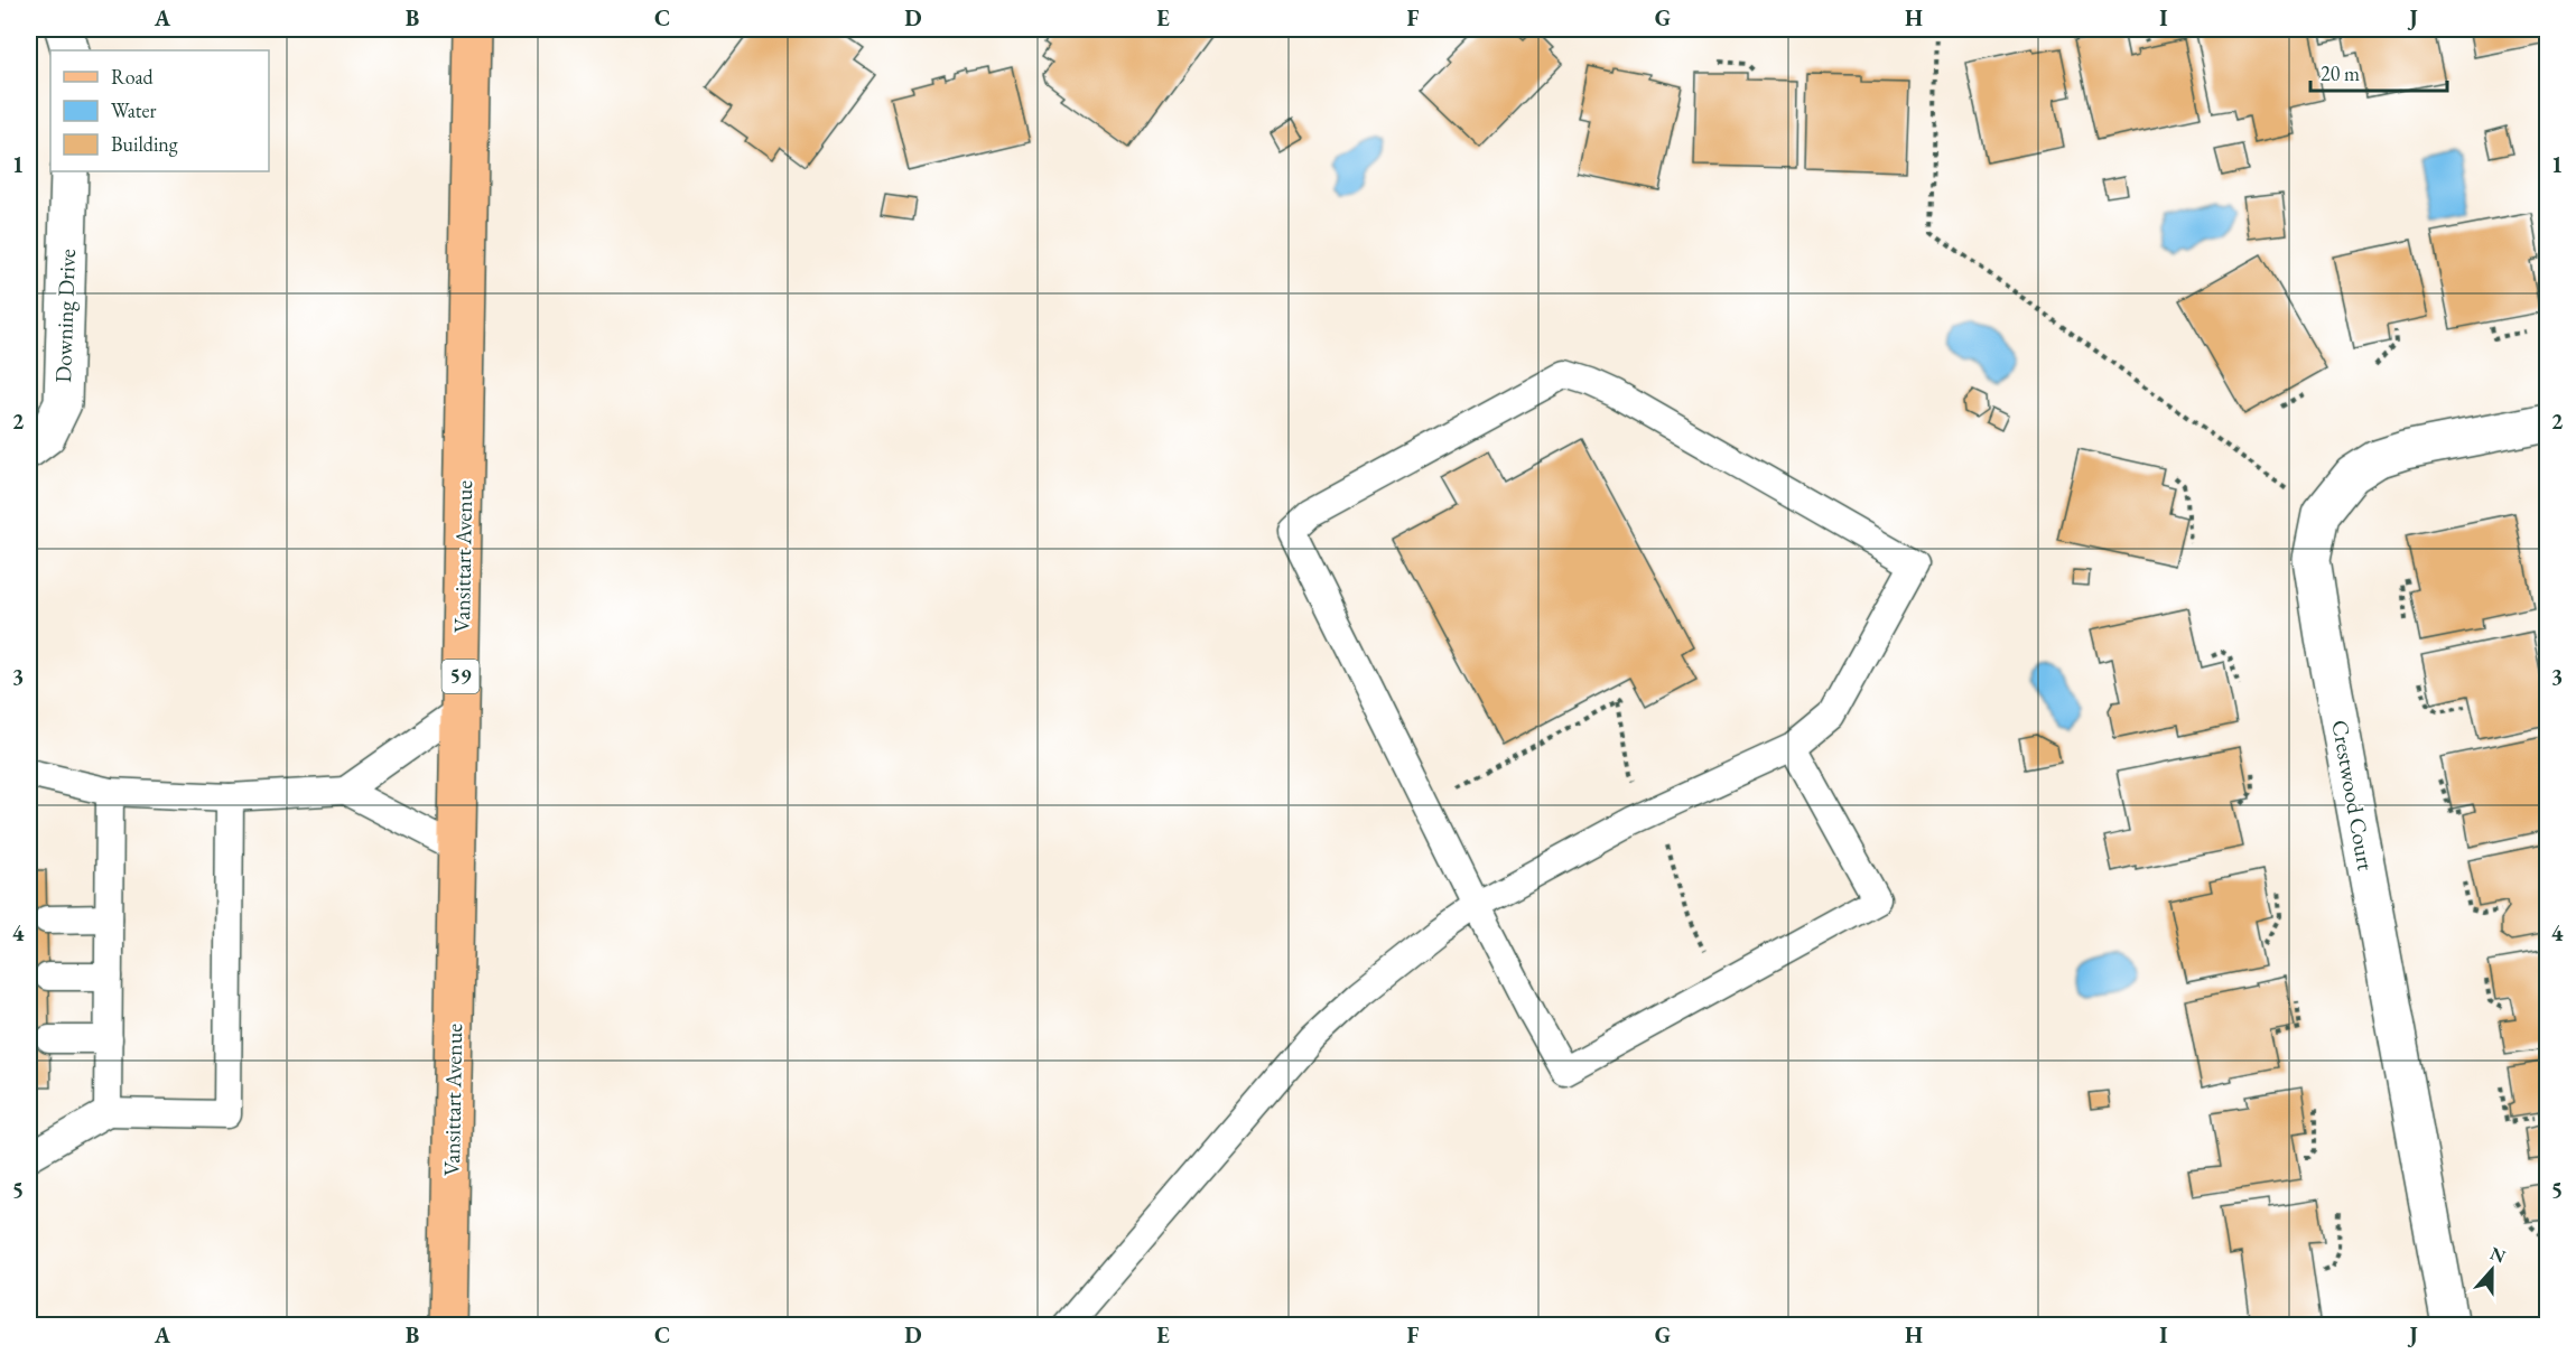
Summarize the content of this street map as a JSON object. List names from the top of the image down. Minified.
{"streets":{"main road":["Vansittart Avenue","59"],"street":["Downing Drive","Crestwood Court"]},"legend":["Road","Water","Building"],"scale_bar":"20 m","north":"top","grid":{"columns":["A","B","C","D","E","F","G","H","I","J"],"rows":["1","2","3","4","5"]}}
